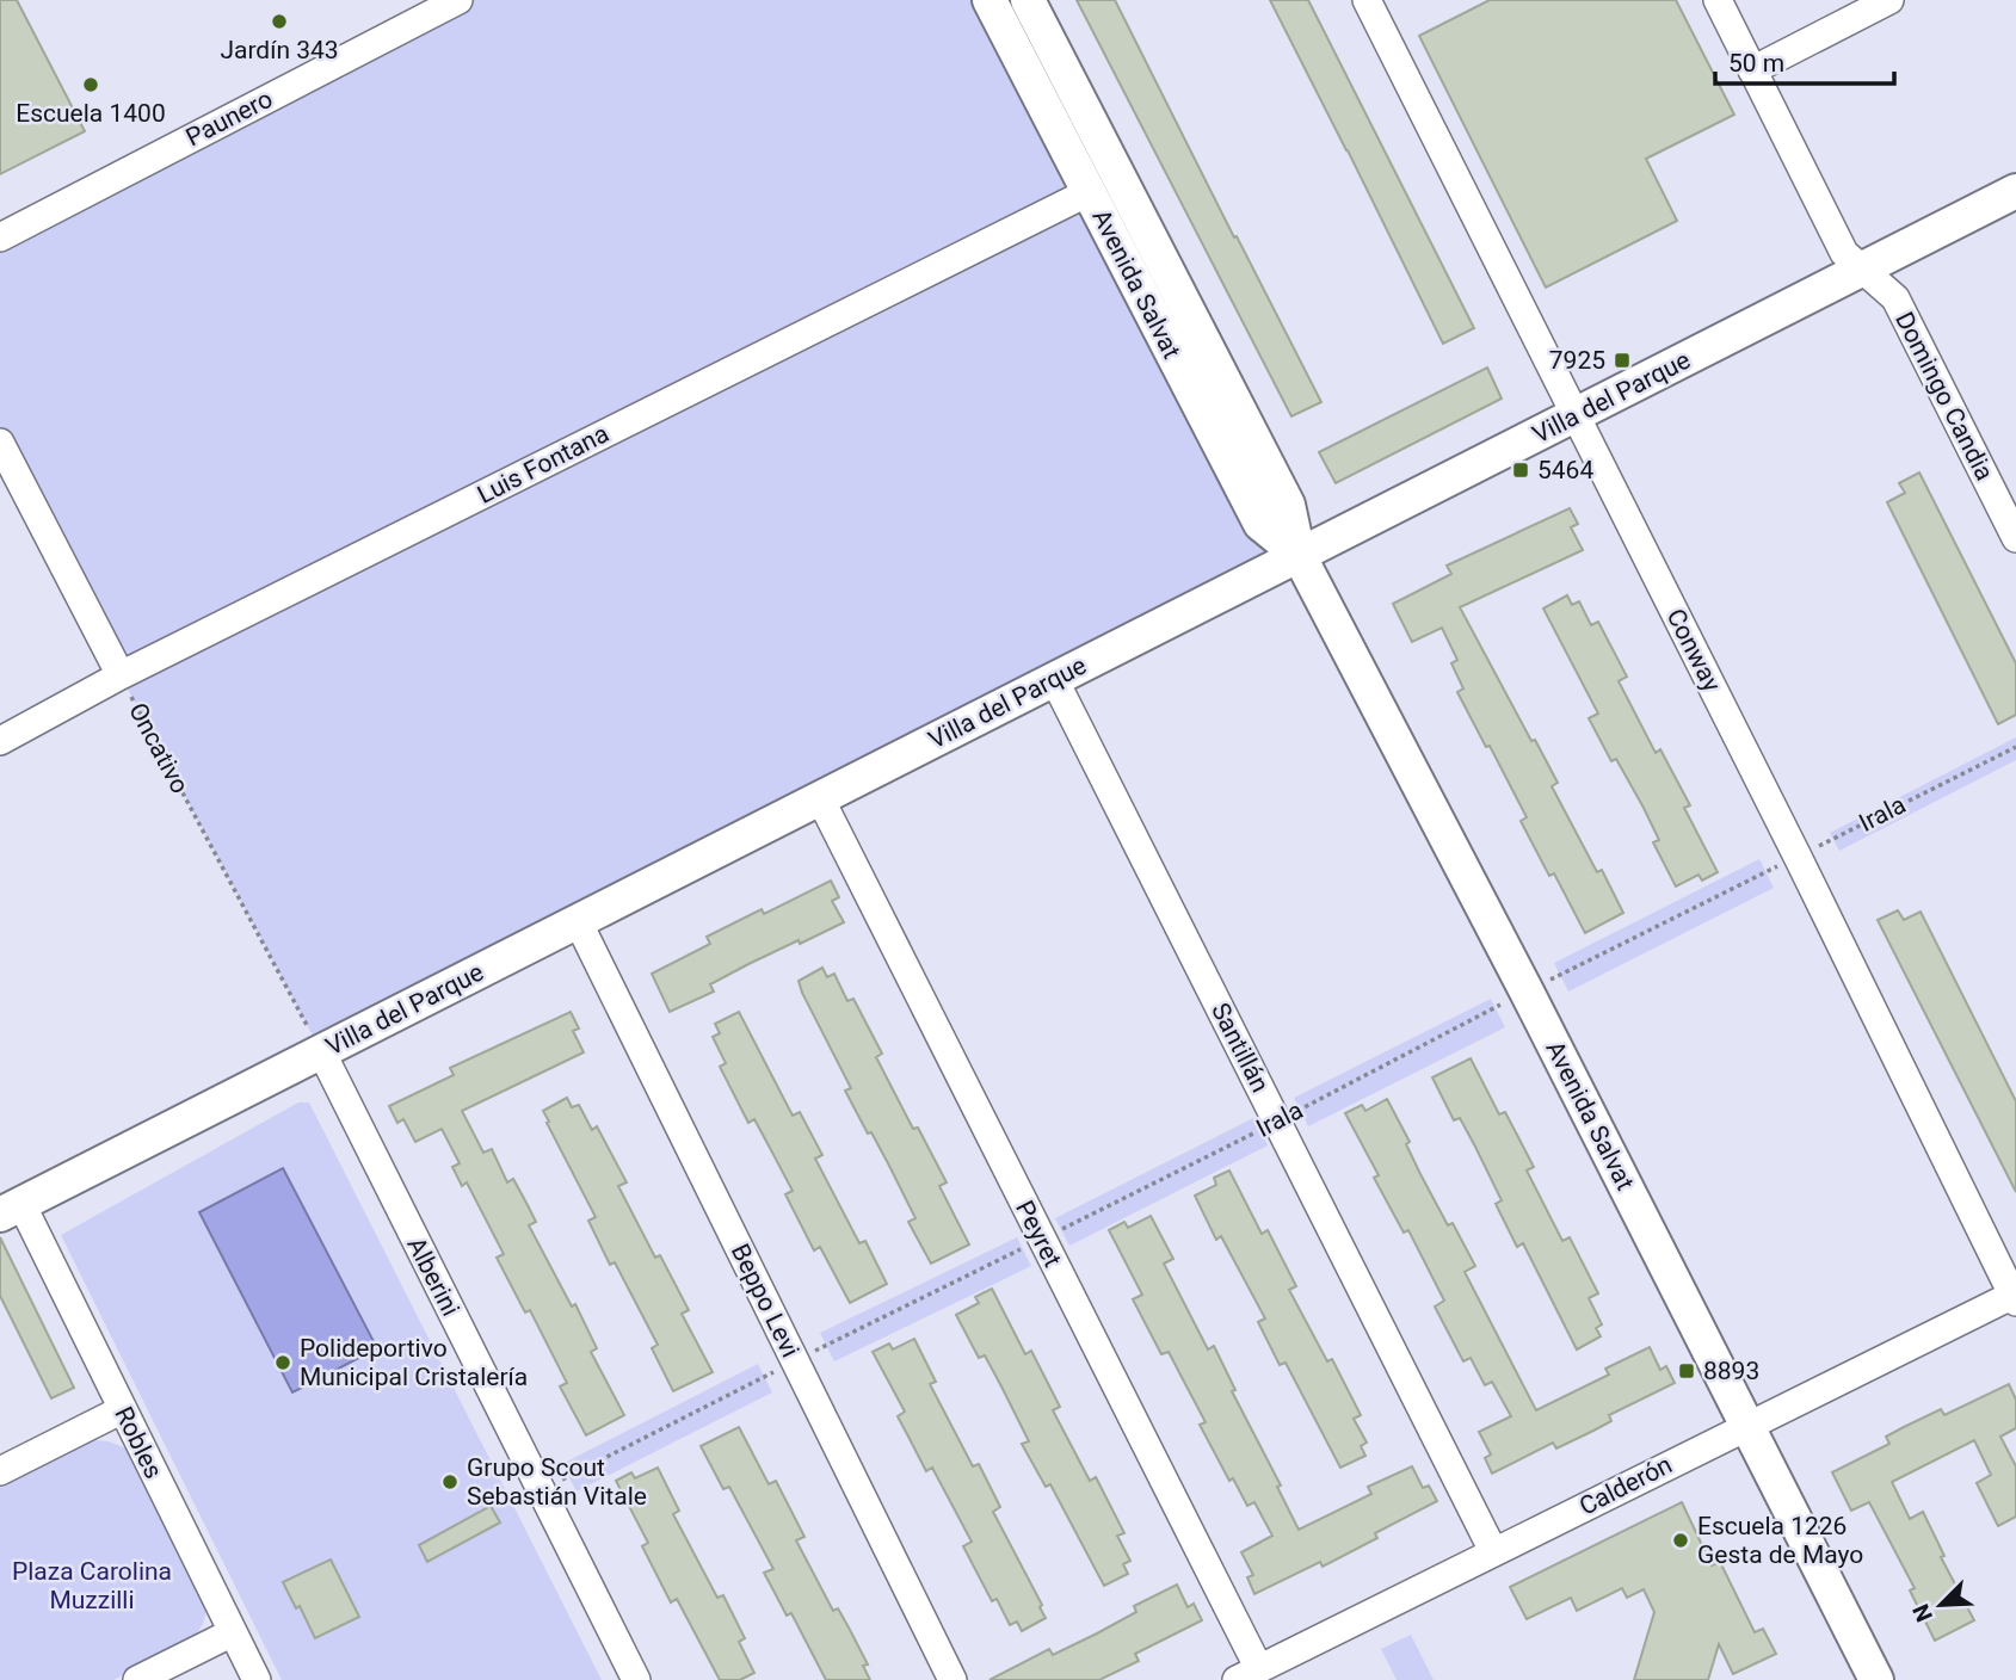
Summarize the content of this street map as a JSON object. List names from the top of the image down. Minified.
{"streets":{"street":["Paunero","Avenida Salvat","Domingo Candia","Villa del Parque","Luis Fontana","Conway","Oncativo","Santillán","Peyret","Alberini","Beppo Levi","Robles","Calderón"],"path":["Irala"]},"crossings":[["Avenida Salvat","Villa del Parque"],["Avenida Salvat","Luis Fontana"],["Avenida Salvat","Irala"],["Avenida Salvat","Calderón"],["Domingo Candia","Villa del Parque"],["Villa del Parque","Conway"],["Villa del Parque","Oncativo"],["Villa del Parque","Santillán"],["Villa del Parque","Peyret"],["Villa del Parque","Alberini"],["Villa del Parque","Beppo Levi"],["Villa del Parque","Robles"],["Luis Fontana","Oncativo"],["Conway","Irala"],["Conway","Calderón"],["Oncativo","Alberini"],["Irala","Santillán"],["Irala","Peyret"],["Irala","Alberini"],["Irala","Beppo Levi"],["Santillán","Calderón"],["Peyret","Calderón"]],"parks":["Plaza Carolina Muzzilli"],"places":{"other":["Jardín 343","Escuela 1400","Polideportivo Municipal Cristalería","Grupo Scout Sebastián Vitale","Escuela 1226 Gesta de Mayo"],"transit":["7925","5464","8893"]},"scale_bar":"50 m","north":"bottom left"}
